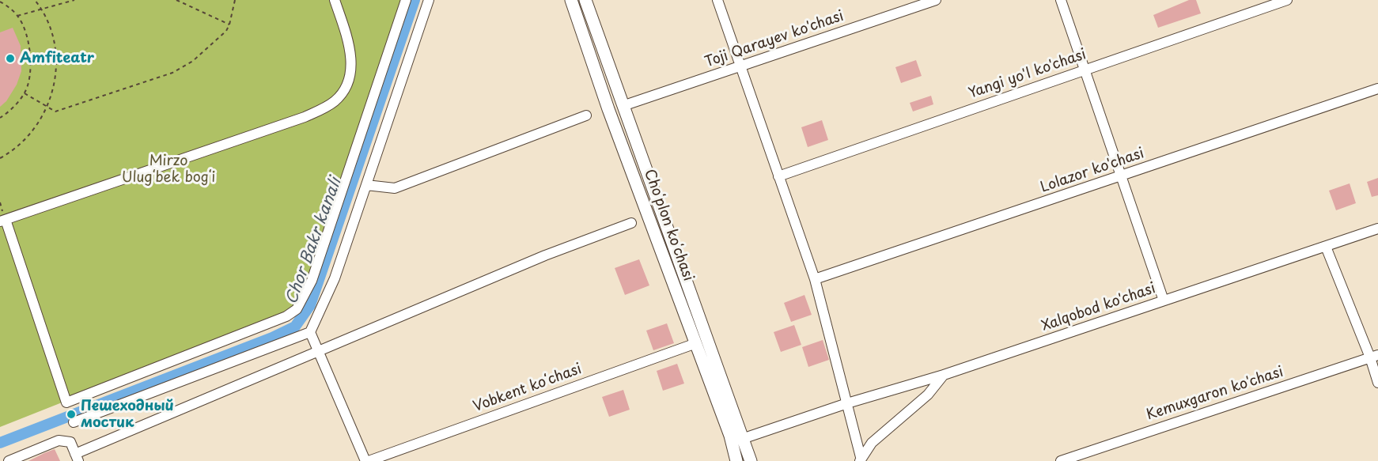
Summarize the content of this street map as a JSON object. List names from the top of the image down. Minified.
{"streets":{"main road":["Choʻplon koʻchasi"],"street":["Toji Qarayev ko'chasi","Yangi yo'l ko'chasi","Lolazor ko'chasi","Xalqobod ko'chasi","Vobkent koʻchasi","Kemuxgaron ko'chasi"]},"crossings":[["Toji Qarayev ko'chasi","Choʻplon koʻchasi"],["Choʻplon koʻchasi","Xalqobod ko'chasi"],["Choʻplon koʻchasi","Vobkent koʻchasi"]],"water":["Chor Bakr kanali"],"parks":["Mirzo Ulugʻbek bogʻi"],"places":["Amfiteatr","Пешеходный мостик"]}
